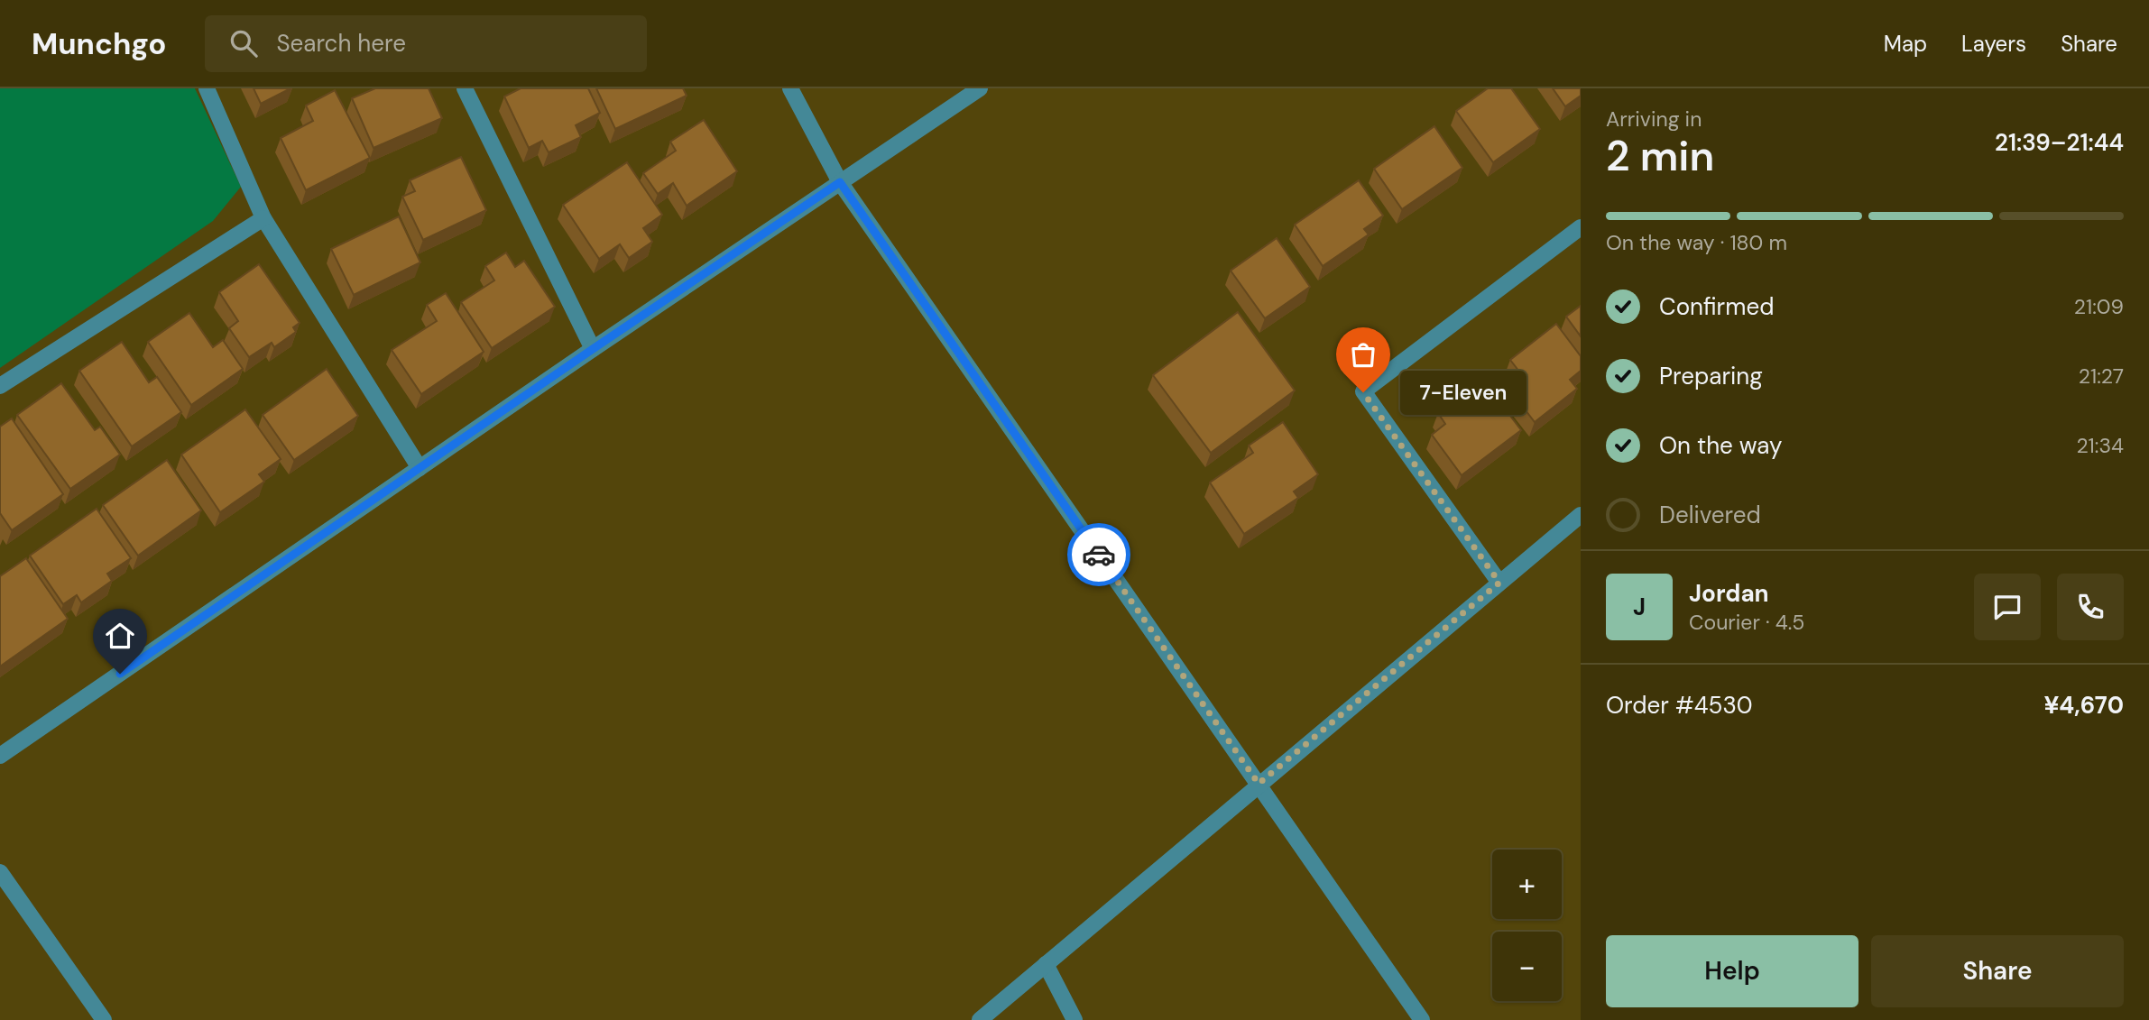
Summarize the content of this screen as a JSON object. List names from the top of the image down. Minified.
{"places":["7-Eleven"],"page":{"header":"Munchgo","search":"Search here","nav":["Map","Layers","Share"],"heading":["2 min","Arriving in","21:39–21:44"],"panel":["Jordan","Courier · 4.5","Order #4530","¥4,670"],"bar":"On the way · 180 m","list":[["Confirmed","21:09"],["Preparing","21:27"],["On the way","21:34"],"Delivered"],"bubble":"7-Eleven","round":"J","map_buttons":["+","−"],"buttons":["Help","Share"]}}
